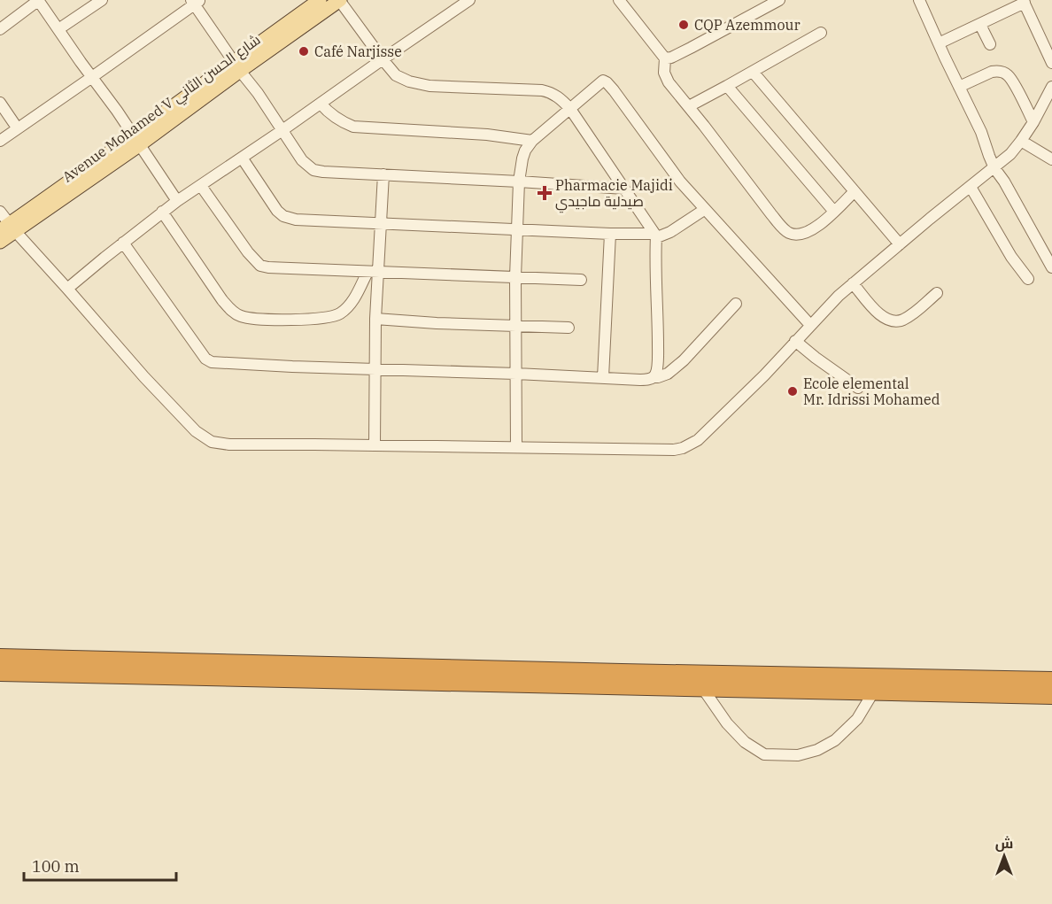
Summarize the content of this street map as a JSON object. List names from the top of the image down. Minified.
{"streets":{"main road":["Avenue Mohamed V شارع الحسن الثاني"]},"places":{"other":["CQP Azemmour","Café Narjisse","Ecole elemental Mr. Idrissi Mohamed"],"health":["Pharmacie Majidi صيدلية ماجيدي"]},"scale_bar":"100 m","north":"top"}
